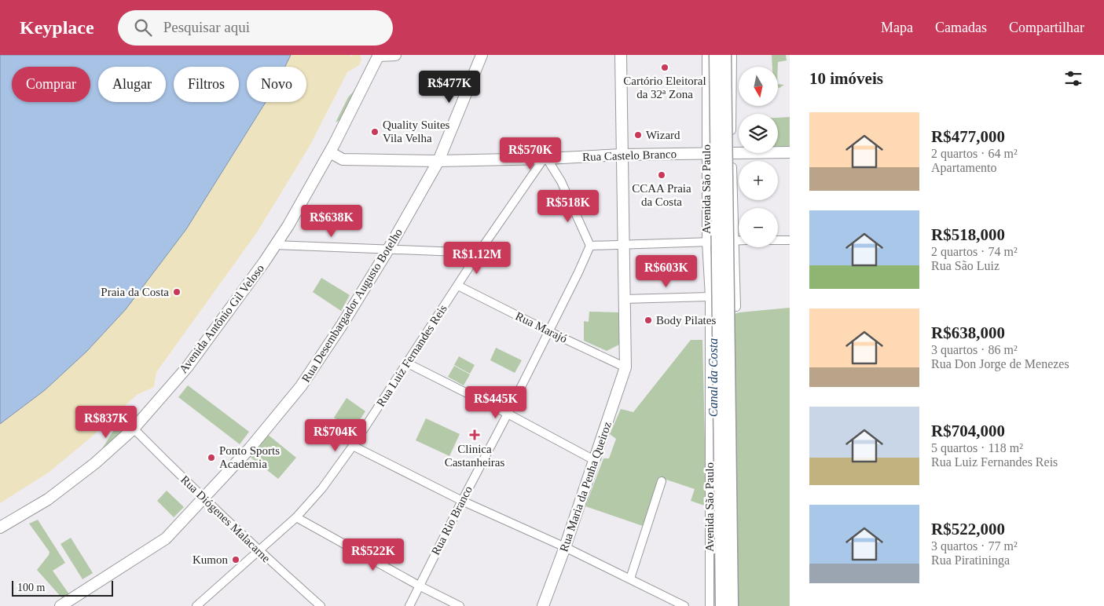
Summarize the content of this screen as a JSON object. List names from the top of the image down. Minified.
{"streets":{"street":["Rua Castelo Branco","Avenida São Paulo","Rua Desembargador Augusto Botelho","Avenida Antônio Gil Veloso","Rua Marajó","Rua Luiz Fernandes Reis","Rua Maria da Penha Queiroz","Rua Diógenes Malacarne","Rua Rio Branco"]},"crossings":[["Rua Castelo Branco","Avenida São Paulo"],["Rua Castelo Branco","Rua Desembargador Augusto Botelho"],["Rua Castelo Branco","Avenida Antônio Gil Veloso"],["Rua Castelo Branco","Rua Luiz Fernandes Reis"],["Rua Desembargador Augusto Botelho","Rua Diógenes Malacarne"],["Avenida Antônio Gil Veloso","Rua Diógenes Malacarne"],["Rua Marajó","Rua Luiz Fernandes Reis"],["Rua Marajó","Rua Maria da Penha Queiroz"],["Rua Marajó","Rua Rio Branco"],["Rua Luiz Fernandes Reis","Rua Diógenes Malacarne"]],"water":["Canal da Costa"],"places":{"other":["Cartório Eleitoral da 32ª Zona","Quality Suites Vila Velha","Wizard","CCAA Praia da Costa","Praia da Costa","Body Pilates","Ponto Sports Academia","Kumon"],"health":["Clinica Castanheiras"]},"scale_bar":"100 m","north":"bottom","page":{"header":"Keyplace","search":"Pesquisar aqui","nav":["Mapa","Camadas","Compartilhar"],"heading":"10 imóveis","map_buttons":["+","−"],"chip":["Comprar","Alugar","Filtros","Novo"],"price":["R$477K","R$570K","R$518K","R$638K","R$1.12M","R$603K","R$445K","R$837K","R$704K","R$522K"],"list":[{"name":"R$477,000","note":"2 quartos · 64 m² · Apartamento"},{"name":"R$518,000","note":"2 quartos · 74 m² · Rua São Luiz"},{"name":"R$638,000","note":"3 quartos · 86 m² · Rua Don Jorge de Menezes"},{"name":"R$704,000","note":"5 quartos · 118 m² · Rua Luiz Fernandes Reis"},{"name":"R$522,000","note":"3 quartos · 77 m² · Rua Piratininga"}],"scale":"100 m"}}
